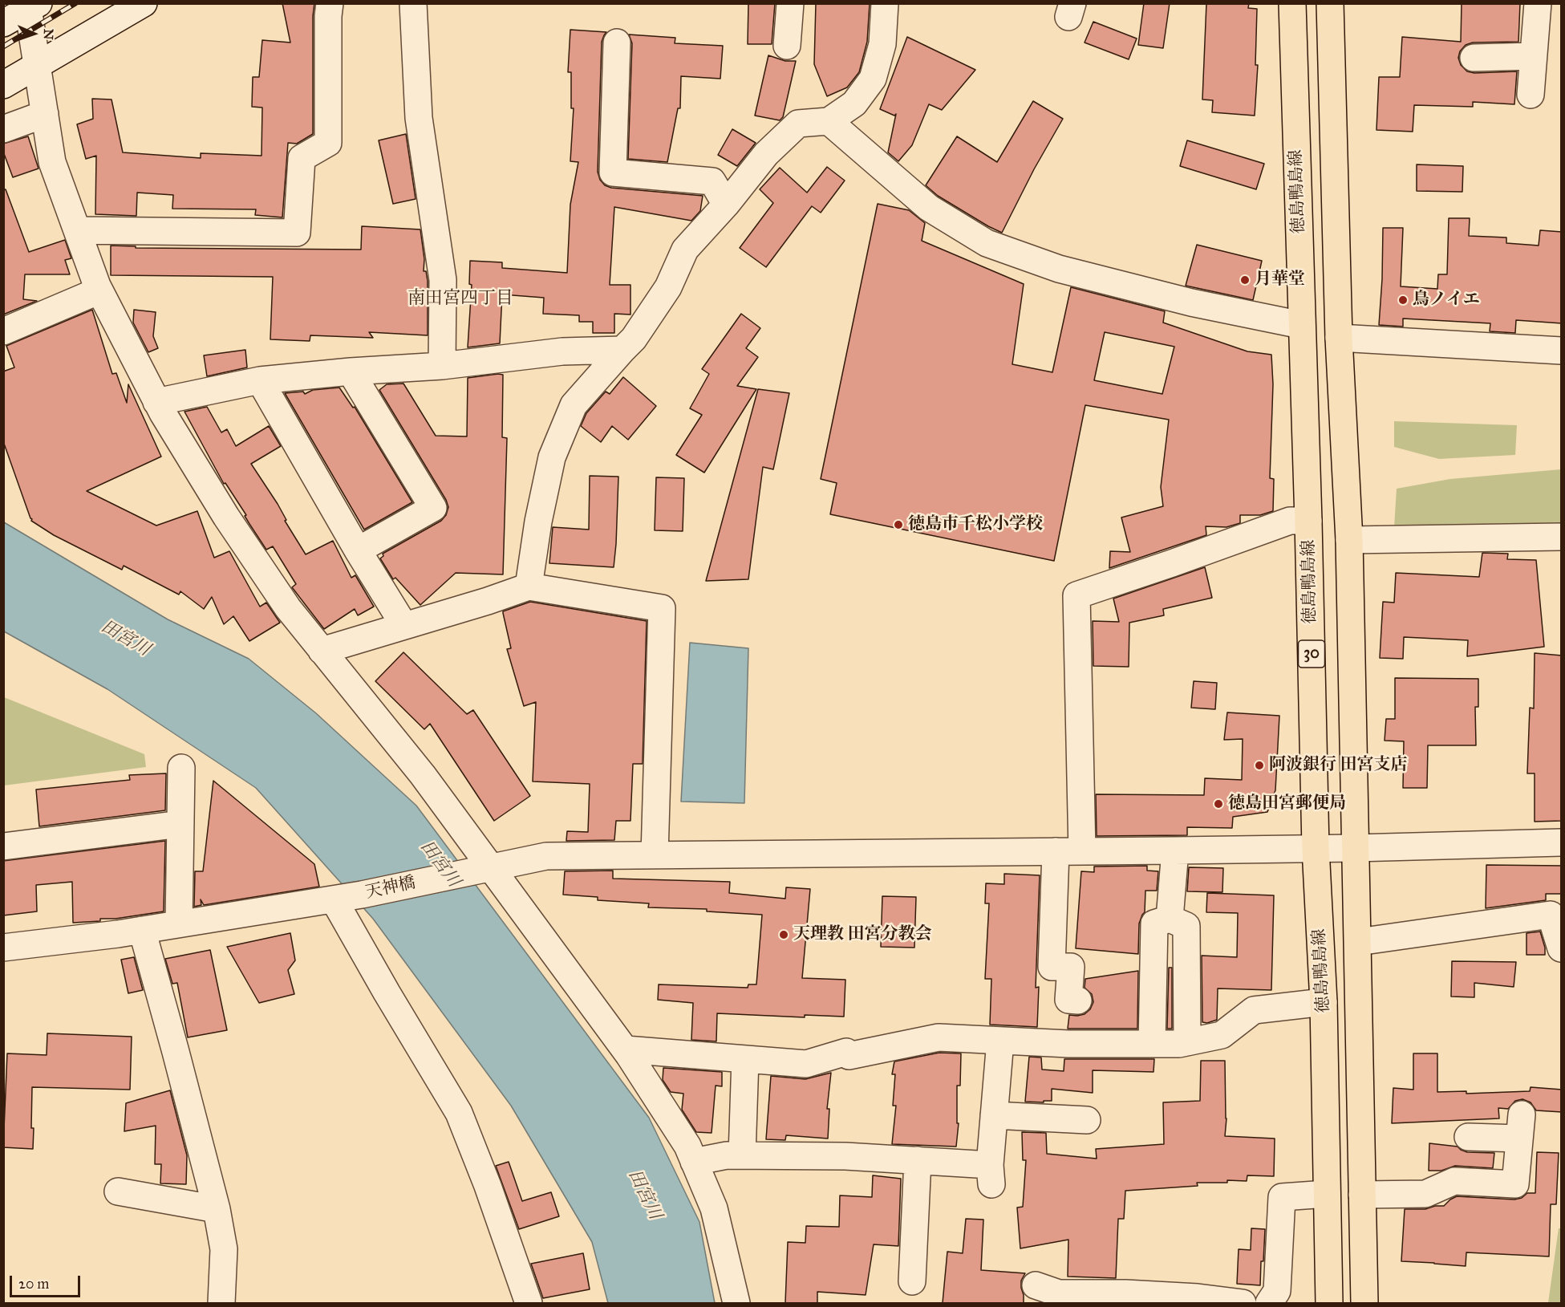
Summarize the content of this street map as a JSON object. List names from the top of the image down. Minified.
{"streets":{"main road":["徳島鴨島線","30"],"street":["天神橋"]},"crossings":[["徳島鴨島線","天神橋"]],"districts":["南田宮四丁目"],"water":["田宮川"],"places":["月華堂","鳥ノイエ","徳島市千松小学校","阿波銀行 田宮支店","徳島田宮郵便局","天理教 田宮分教会"],"scale_bar":"20 m","north":"right"}
